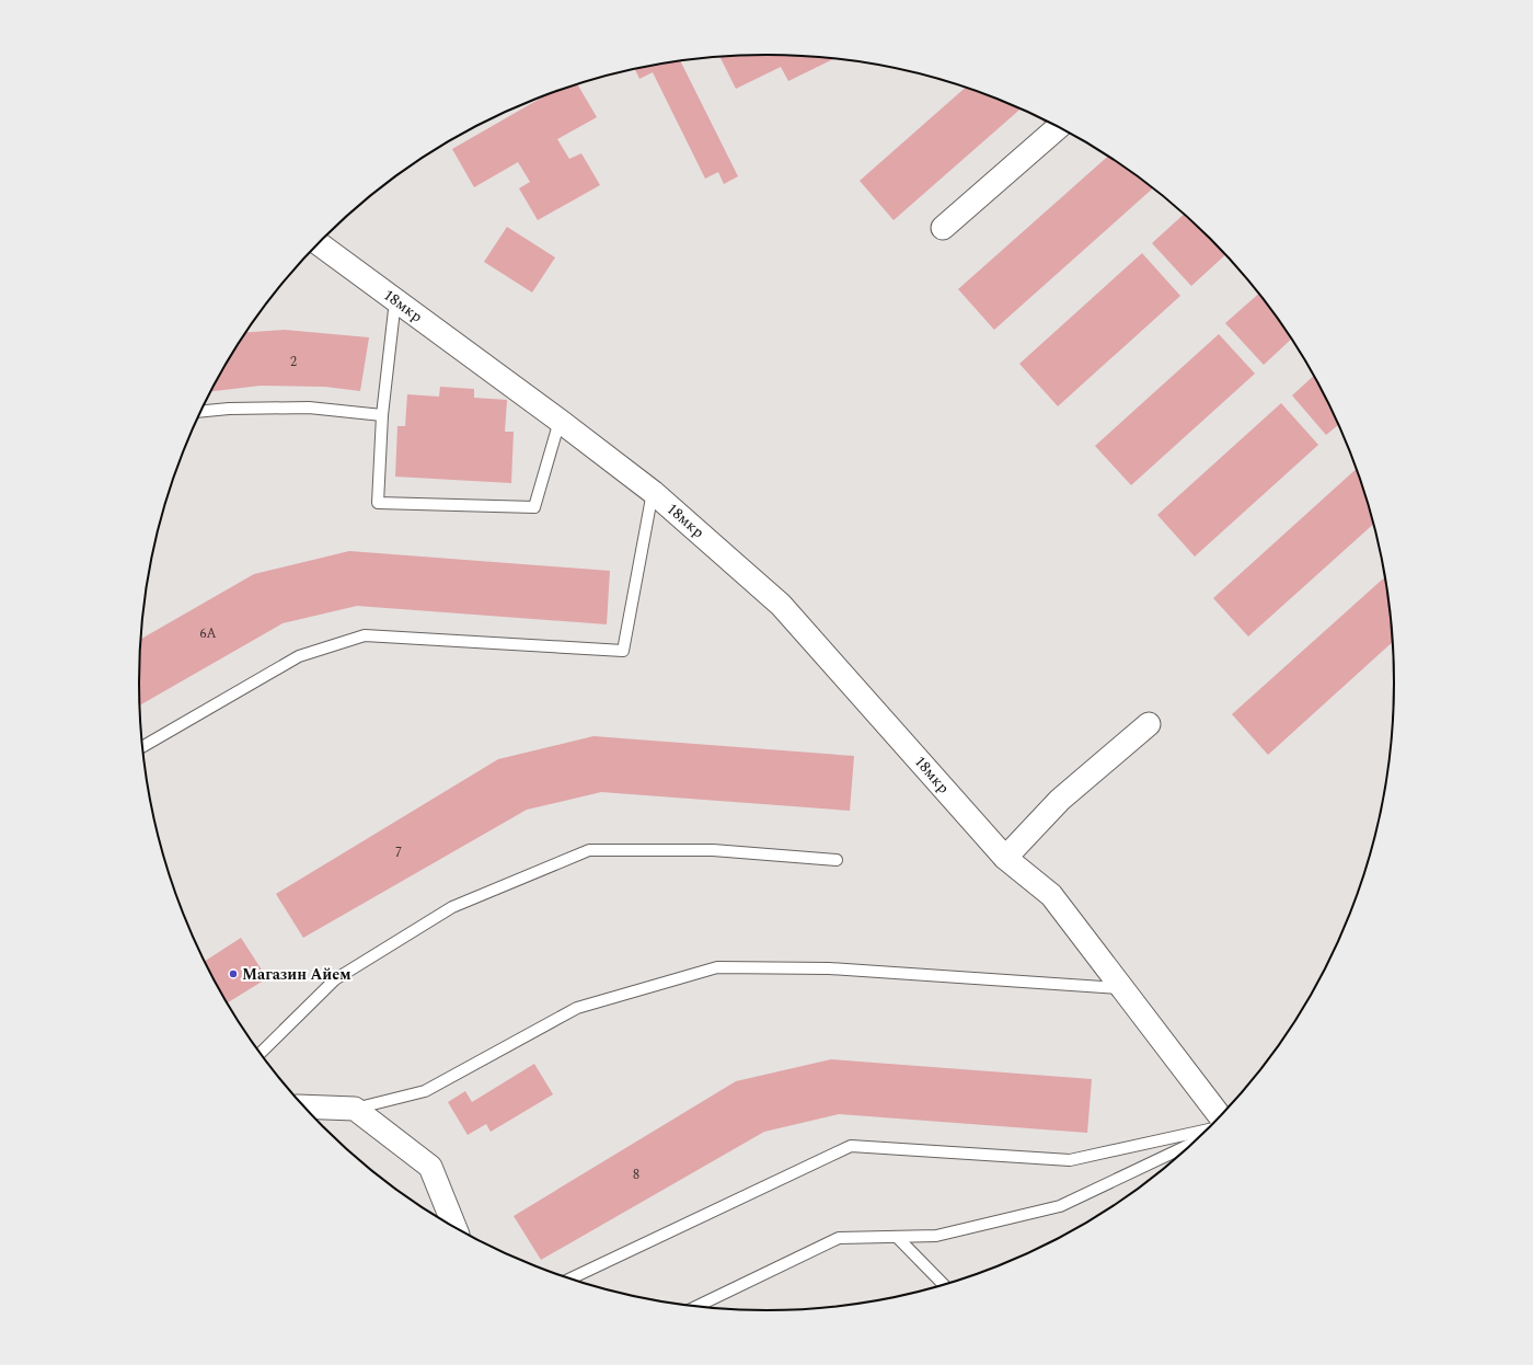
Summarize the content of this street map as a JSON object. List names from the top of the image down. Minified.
{"streets":{"street":["18мкр"]},"places":["Магазин Айем"],"house_numbers":["2","6А","7","8"]}
